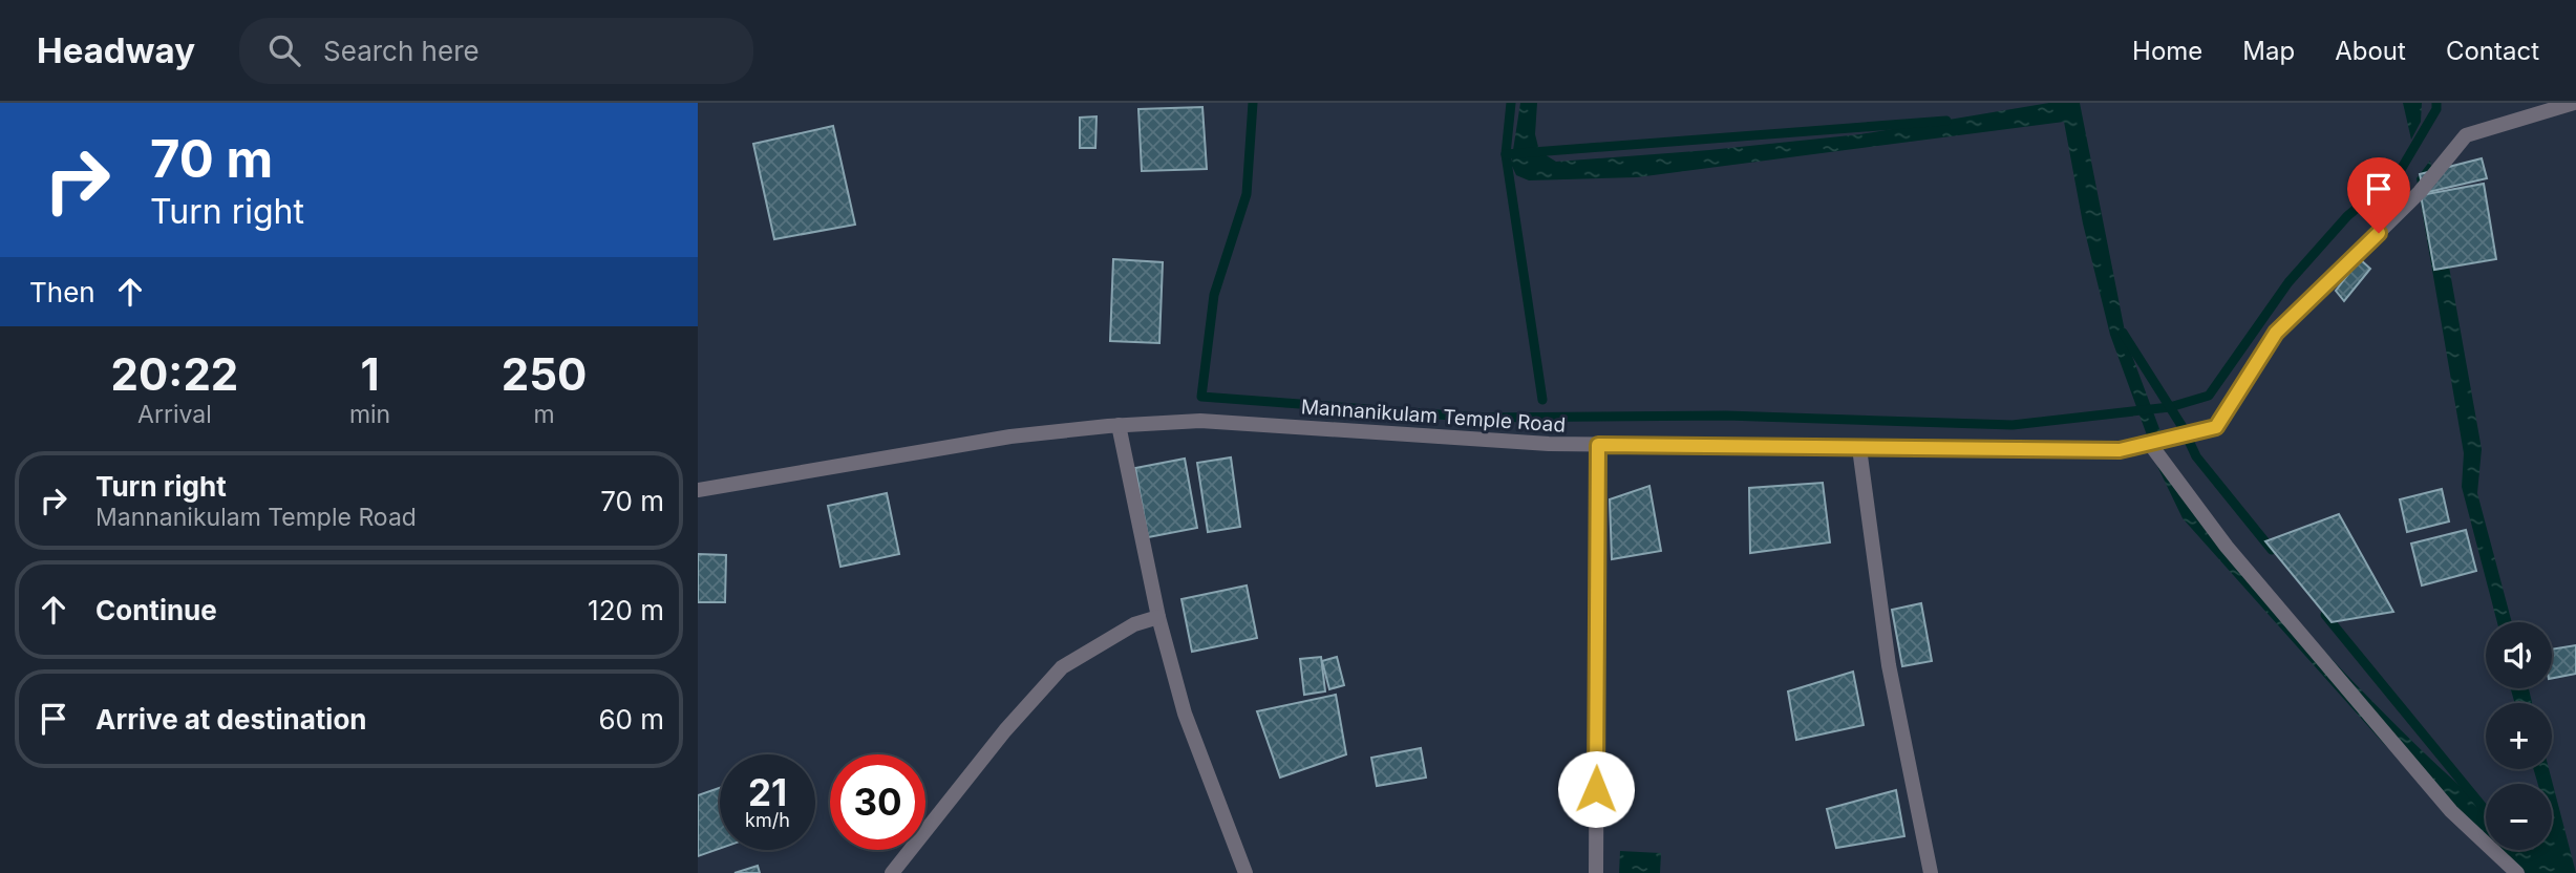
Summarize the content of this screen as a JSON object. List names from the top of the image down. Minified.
{"streets":{"street":["Mannanikulam Temple Road"]},"page":{"header":"Headway","search":"Search here","nav":["Home","Map","About","Contact"],"turn":["70 m","Turn right"],"then":"Then","eta":["20:22","Arrival","1","min","250","m"],"list":[{"name":"Turn right","note":"Mannanikulam Temple Road","value":"70 m"},{"name":"Continue","value":"120 m"},{"name":"Arrive at destination","value":"60 m"}],"map_buttons":["+","−"],"speed":"21 km/h","limit":"30"}}
